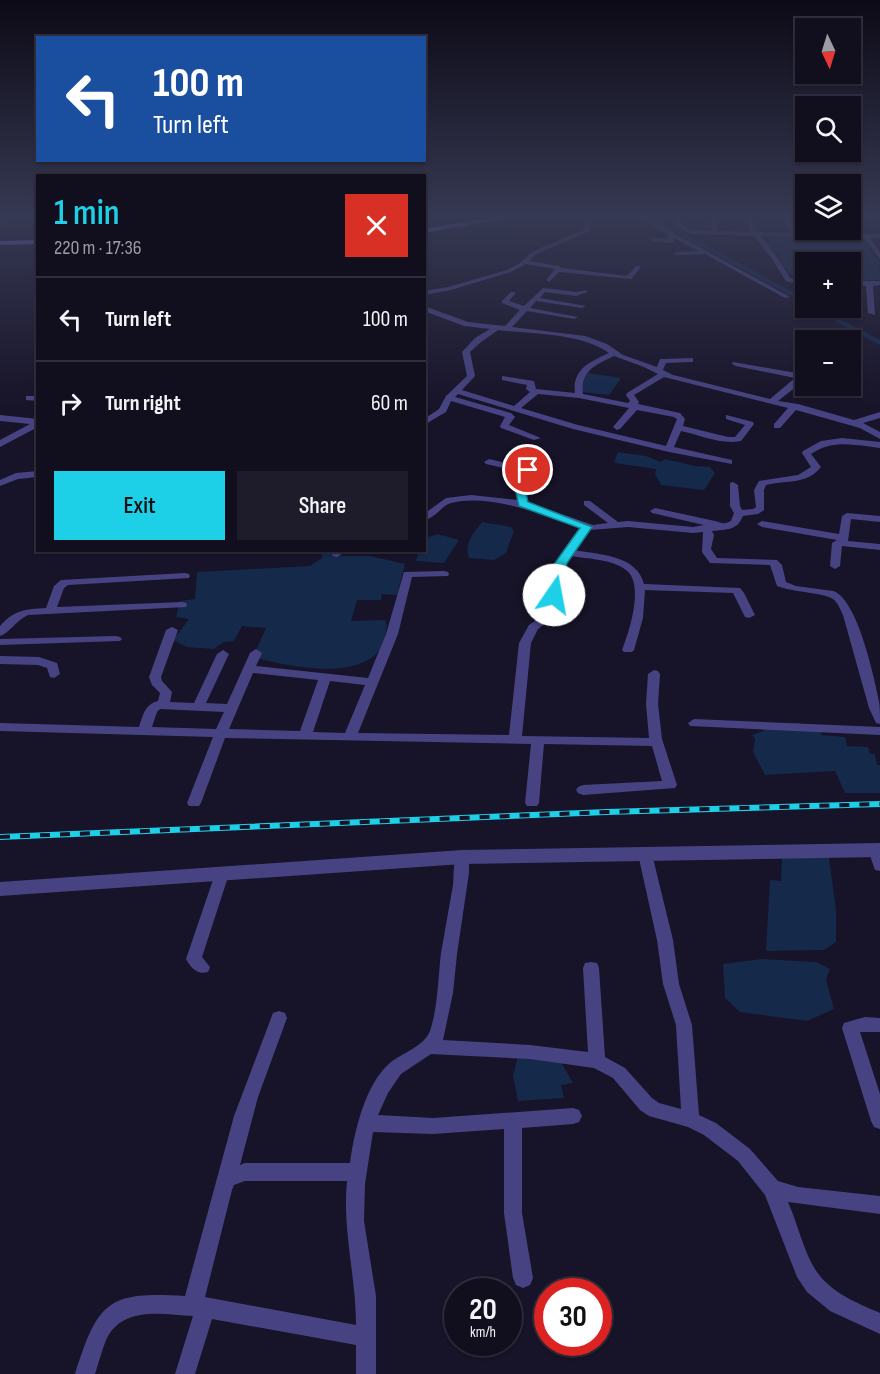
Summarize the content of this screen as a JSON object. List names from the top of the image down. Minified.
{"north":"bottom","page":{"map_buttons":["+","−"],"turn":["100 m","Turn left"],"heading":["1 min","220 m · 17:36"],"list":[{"name":"Turn left","value":"100 m"},{"name":"Turn right","value":"60 m"}],"buttons":["Exit","Share"],"speed":"20 km/h","limit":"30"}}
